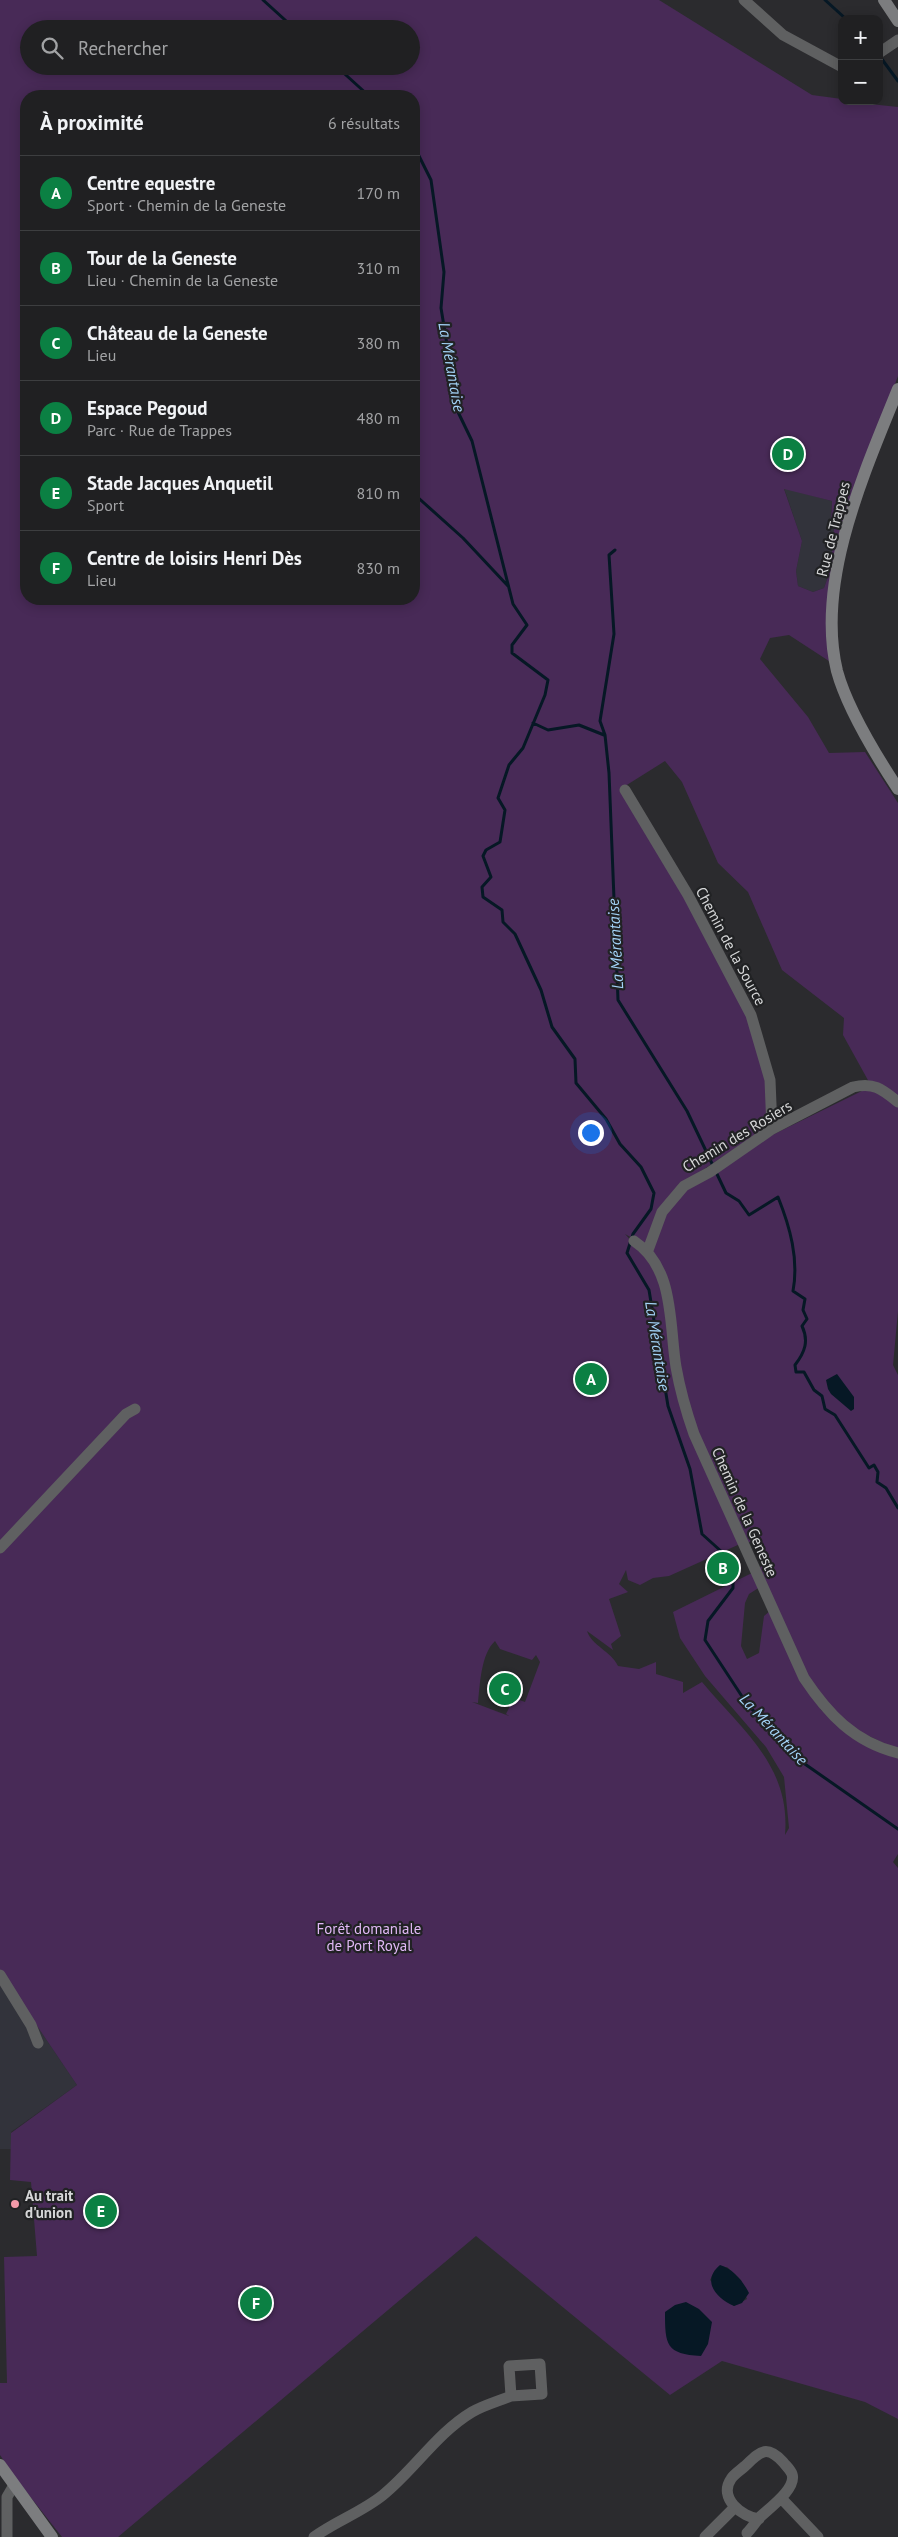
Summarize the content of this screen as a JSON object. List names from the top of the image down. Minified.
{"streets":{"street":["Rue de Trappes","Chemin de la Source","Chemin des Rosiers","Chemin de la Geneste"]},"crossings":[["Chemin de la Source","Chemin des Rosiers"],["Chemin des Rosiers","Chemin de la Geneste"]],"water":["La Mérantaise"],"parks":["Forêt domaniale de Port Royal"],"places":["Au trait d'union"],"page":{"map_buttons":["+","−"],"search":"Rechercher","heading":["À proximité","6 résultats"],"list":[{"mark":"A","name":"Centre equestre","note":"Sport · Chemin de la Geneste","value":"170 m"},{"mark":"B","name":"Tour de la Geneste","note":"Lieu · Chemin de la Geneste","value":"310 m"},{"mark":"C","name":"Château de la Geneste","note":"Lieu","value":"380 m"},{"mark":"D","name":"Espace Pegoud","note":"Parc · Rue de Trappes","value":"480 m"},{"mark":"E","name":"Stade Jacques Anquetil","note":"Sport","value":"810 m"},{"mark":"F","name":"Centre de loisirs Henri Dès","note":"Lieu","value":"830 m"}],"pins":["D","A","B","C","E","F"]}}
